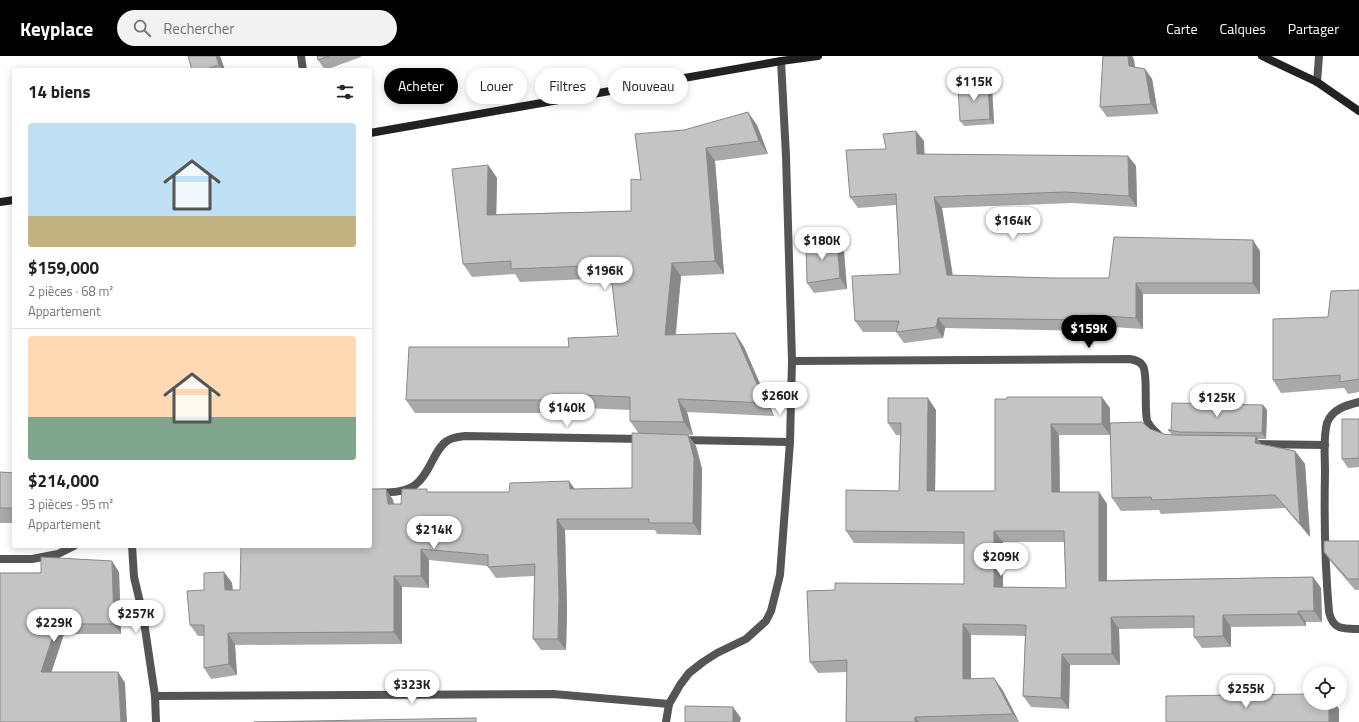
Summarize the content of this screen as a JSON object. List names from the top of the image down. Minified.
{"page":{"header":"Keyplace","search":"Rechercher","nav":["Carte","Calques","Partager"],"price":["$115K","$164K","$180K","$196K","$159K","$260K","$125K","$140K","$214K","$209K","$257K","$229K","$323K","$255K"],"chip":["Acheter","Louer","Filtres","Nouveau"],"heading":"14 biens","list":[{"name":"$159,000","note":"2 pièces · 68 m² · Appartement"},{"name":"$214,000","note":"3 pièces · 95 m² · Appartement"}]}}
